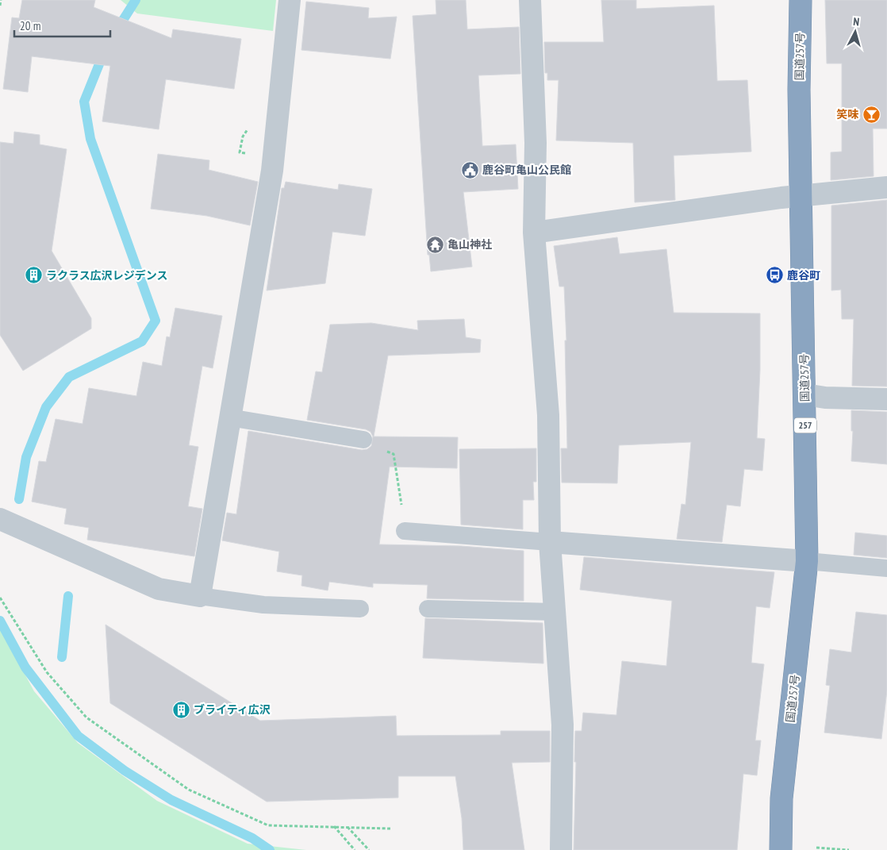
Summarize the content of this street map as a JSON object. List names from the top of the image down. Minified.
{"streets":{"highway":["国道257号","257"]},"places":{"bar":["笑味"],"public building":["鹿谷町亀山公民館"],"temple":["亀山神社"],"building":["ラクラス広沢レジデンス","ブライティ広沢"],"bus stop":["鹿谷町"]},"scale_bar":"20 m","north":"top"}
